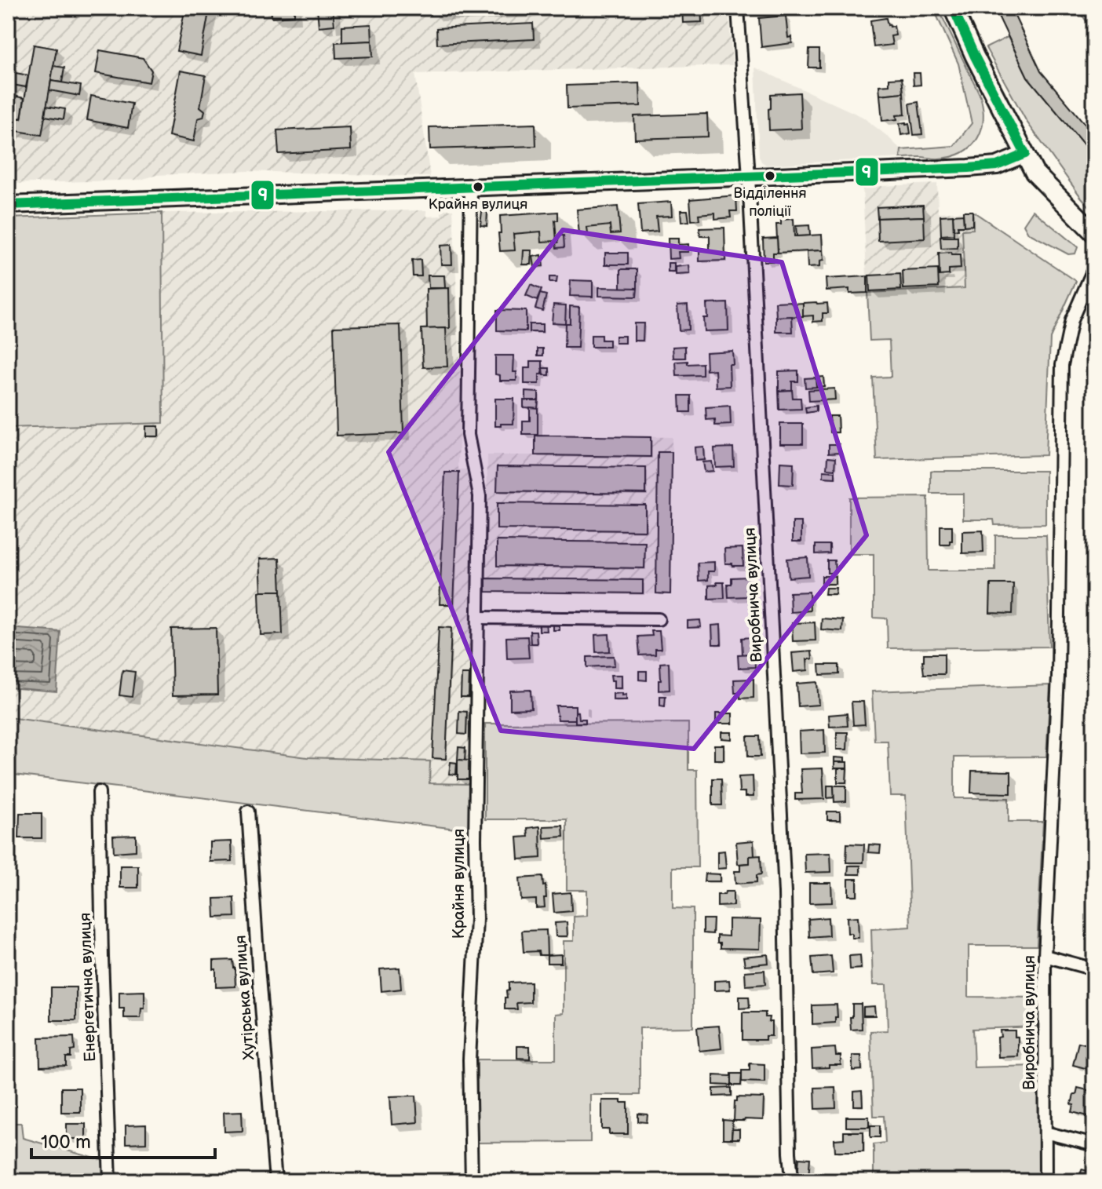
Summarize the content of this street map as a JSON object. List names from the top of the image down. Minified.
{"streets":{"street":["Виробнича вулиця","Крайня вулиця","Енергетична вулиця","Хутірська вулиця"]},"places":["Відділення поліції","Крайня вулиця"],"lines":["transit line 9"],"scale_bar":"100 m"}
